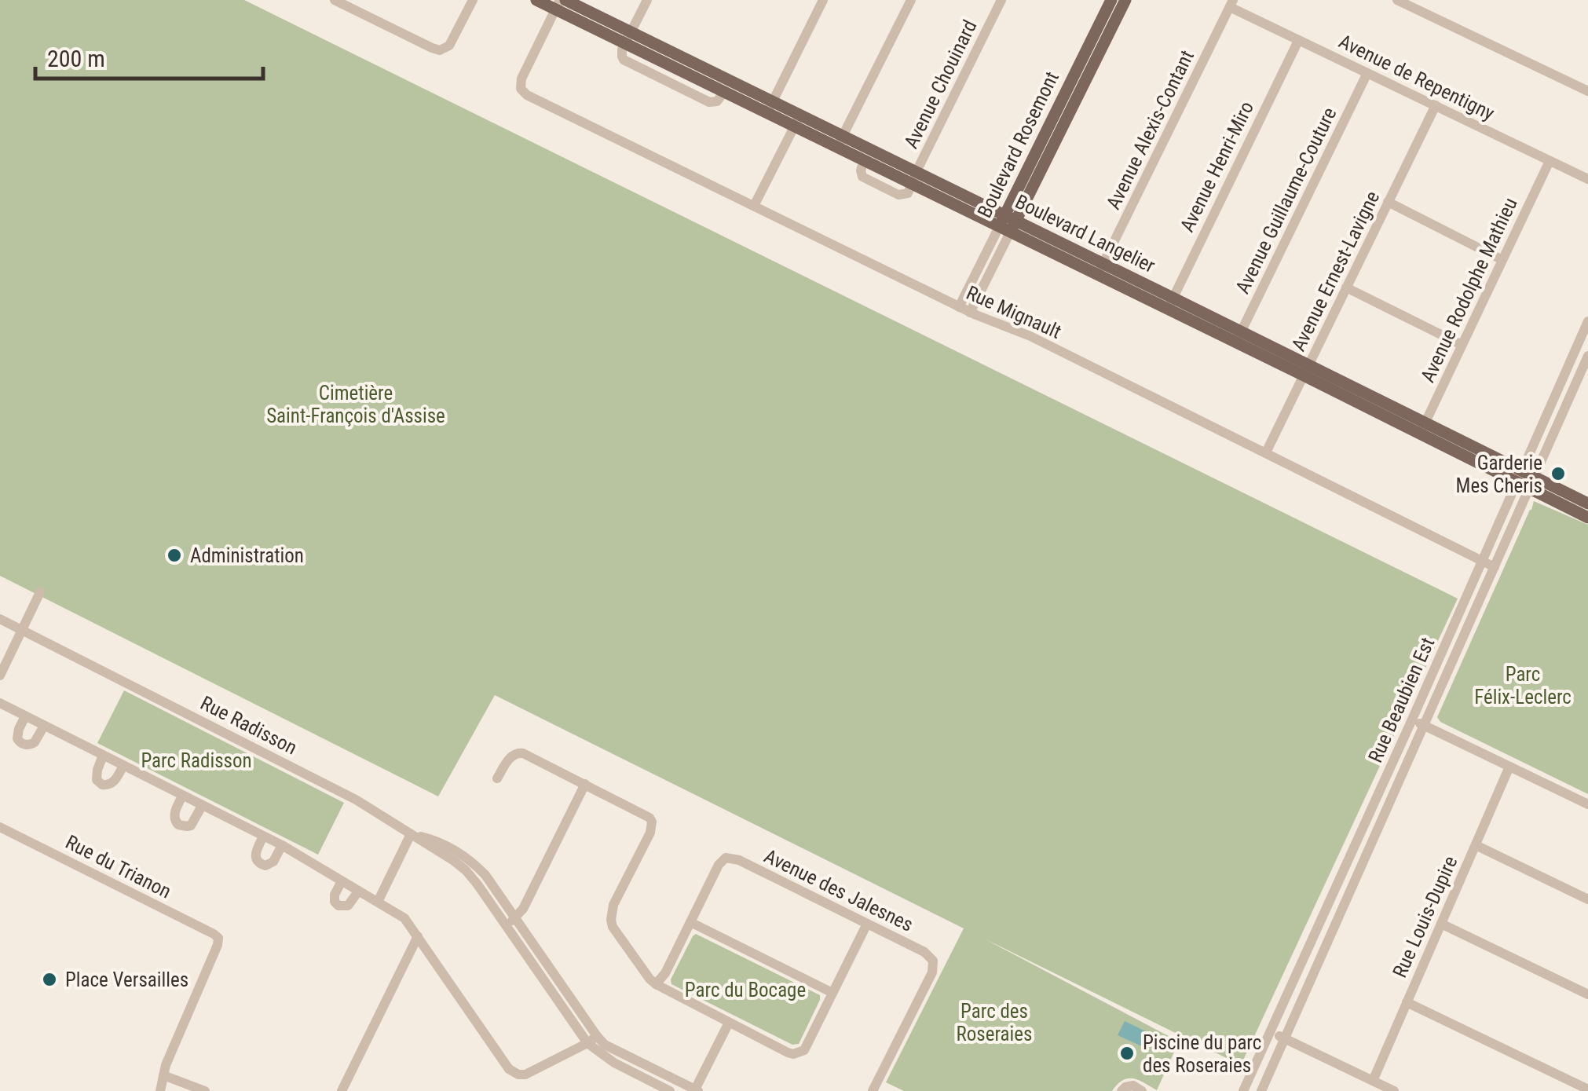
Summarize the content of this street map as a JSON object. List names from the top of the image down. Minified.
{"streets":{"main road":["Boulevard Rosemont","Boulevard Langelier"],"street":["Avenue de Repentigny","Avenue Chouinard","Avenue Alexis-Contant","Avenue Henri-Miro","Avenue Guillaume-Couture","Avenue Ernest-Lavigne","Avenue Rodolphe Mathieu","Rue Mignault","Rue Beaubien Est","Rue Radisson","Rue du Trianon","Avenue des Jalesnes","Rue Louis-Dupire"]},"crossings":[["Avenue de Repentigny","Avenue Alexis-Contant"],["Avenue de Repentigny","Avenue Henri-Miro"],["Avenue de Repentigny","Avenue Guillaume-Couture"],["Avenue de Repentigny","Avenue Ernest-Lavigne"],["Avenue de Repentigny","Avenue Rodolphe Mathieu"],["Avenue Chouinard","Boulevard Langelier"],["Avenue Alexis-Contant","Boulevard Langelier"],["Boulevard Rosemont","Boulevard Langelier"],["Boulevard Rosemont","Rue Mignault"],["Avenue Henri-Miro","Boulevard Langelier"],["Avenue Guillaume-Couture","Boulevard Langelier"],["Boulevard Langelier","Avenue Ernest-Lavigne"],["Boulevard Langelier","Avenue Rodolphe Mathieu"],["Boulevard Langelier","Rue Mignault"],["Boulevard Langelier","Rue Beaubien Est"],["Avenue Ernest-Lavigne","Rue Mignault"],["Rue Mignault","Rue Beaubien Est"]],"parks":["Cimetière Saint-François d'Assise","Parc Félix-Leclerc","Parc Radisson","Parc du Bocage","Parc des Roseraies"],"places":["Garderie Mes Cheris","Administration","Place Versailles","Piscine du parc des Roseraies"],"scale_bar":"200 m"}
